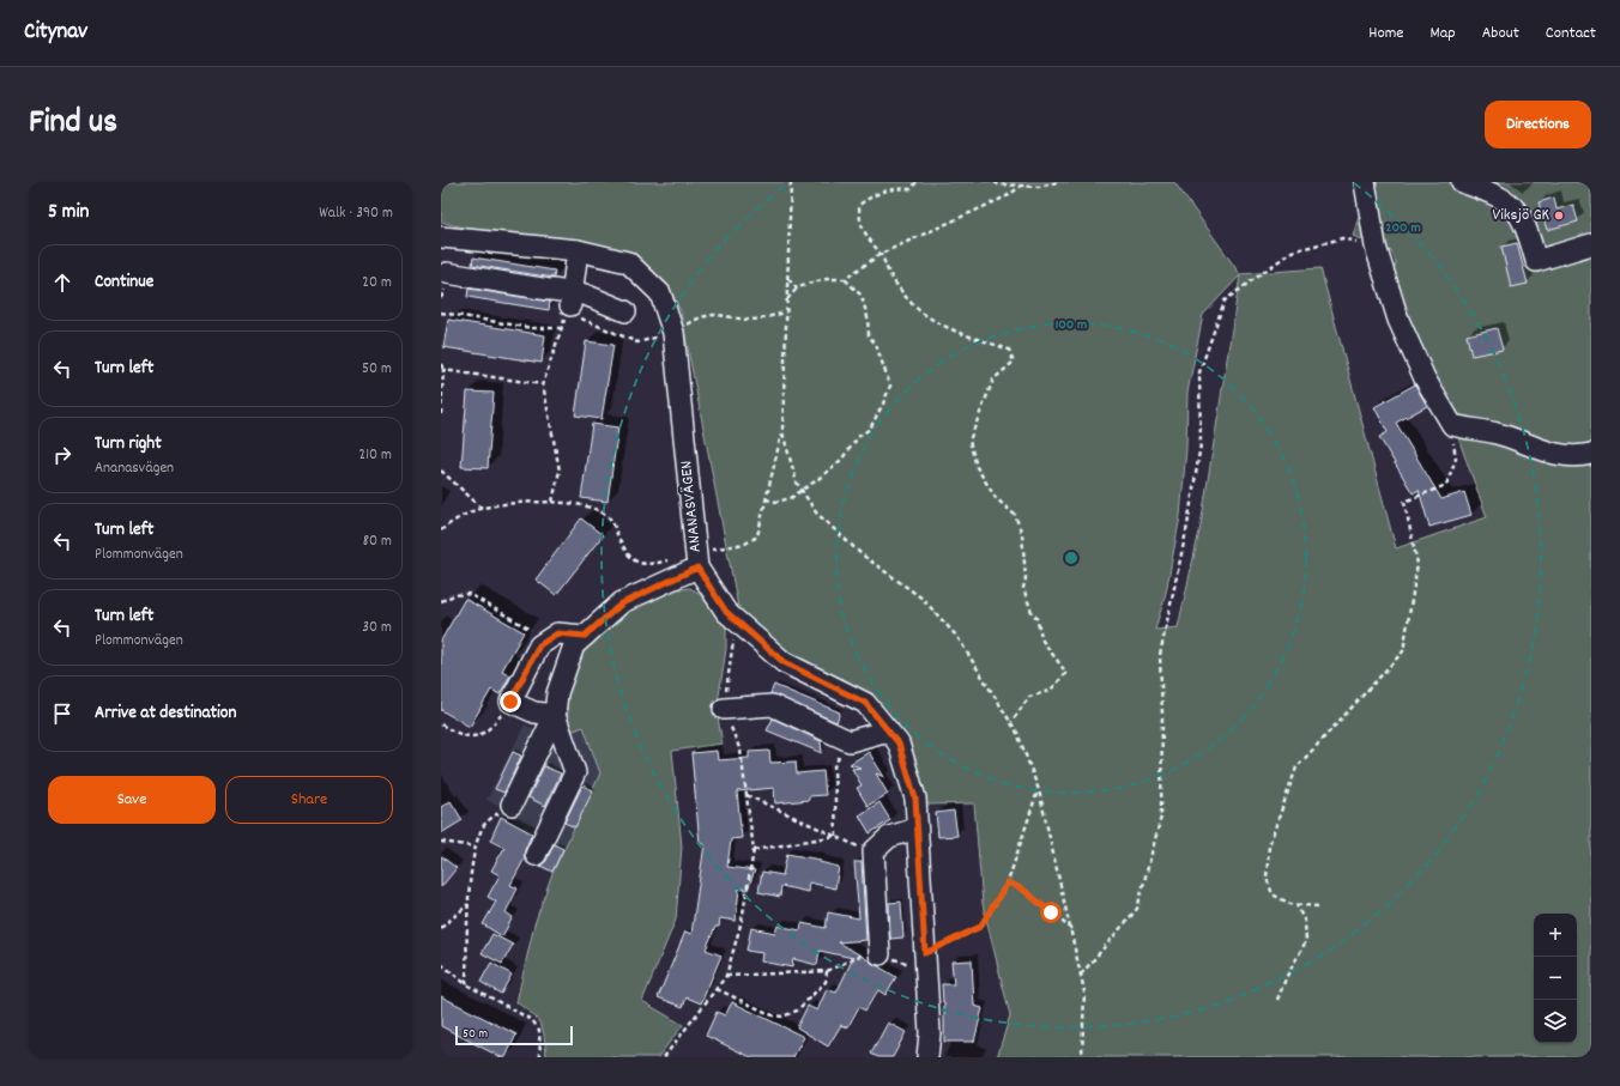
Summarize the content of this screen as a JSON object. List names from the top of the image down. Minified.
{"streets":{"street":["ANANASVÄGEN"]},"places":["Viksjö GK"],"scale_bar":"50 m","page":{"header":"Citynav","nav":["Home","Map","About","Contact"],"title":"Find us","buttons":["Directions",["Save","Share"]],"heading":["5 min","Walk · 390 m"],"list":[["Continue","20 m"],["Turn left","50 m"],["Turn right","Ananasvägen","210 m"],["Turn left","Plommonvägen","80 m"],["Turn left","Plommonvägen","30 m"],"Arrive at destination"],"map_buttons":["+","−"],"scale":"50 m"},"rings":["200 m","100 m"]}
